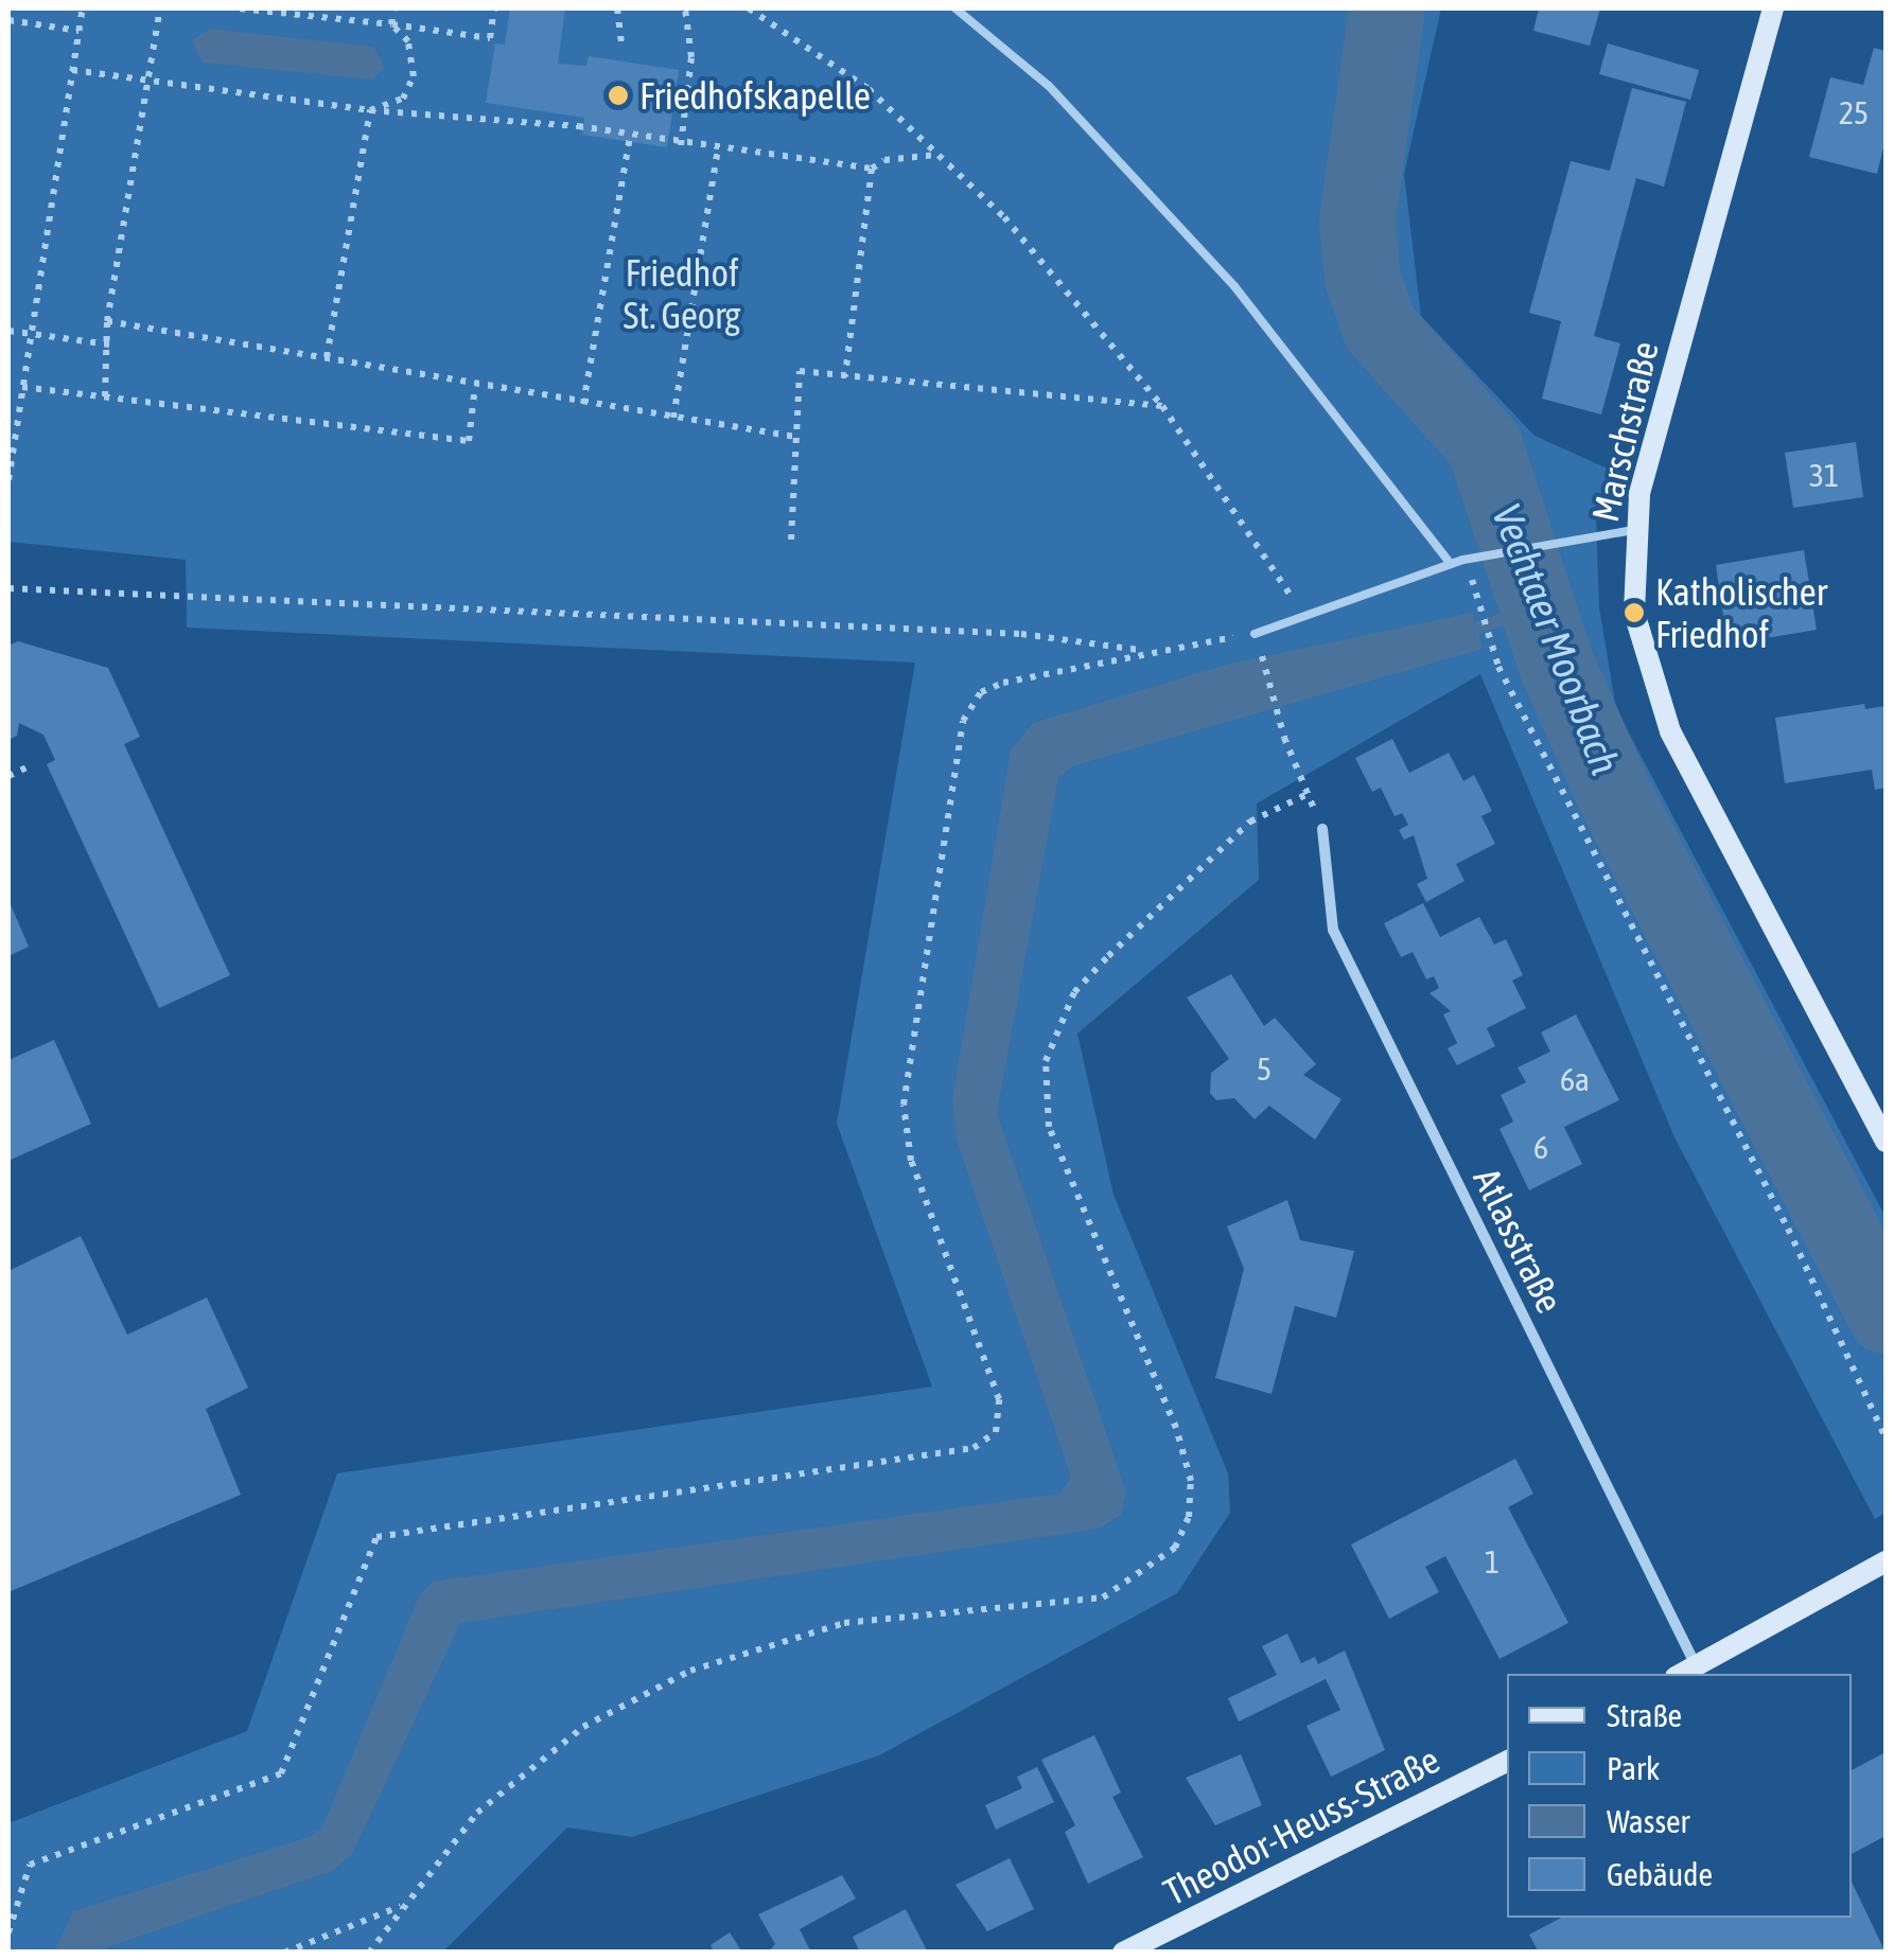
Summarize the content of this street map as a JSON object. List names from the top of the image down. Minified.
{"streets":{"street":["Marschstraße","Atlasstraße","Theodor-Heuss-Straße"]},"water":["Vechtaer Moorbach"],"parks":["Friedhof St. Georg"],"places":["Friedhofskapelle","Katholischer Friedhof"],"house_numbers":["25","31","5","6a","6","1"],"legend":["Straße","Park","Wasser","Gebäude"]}
